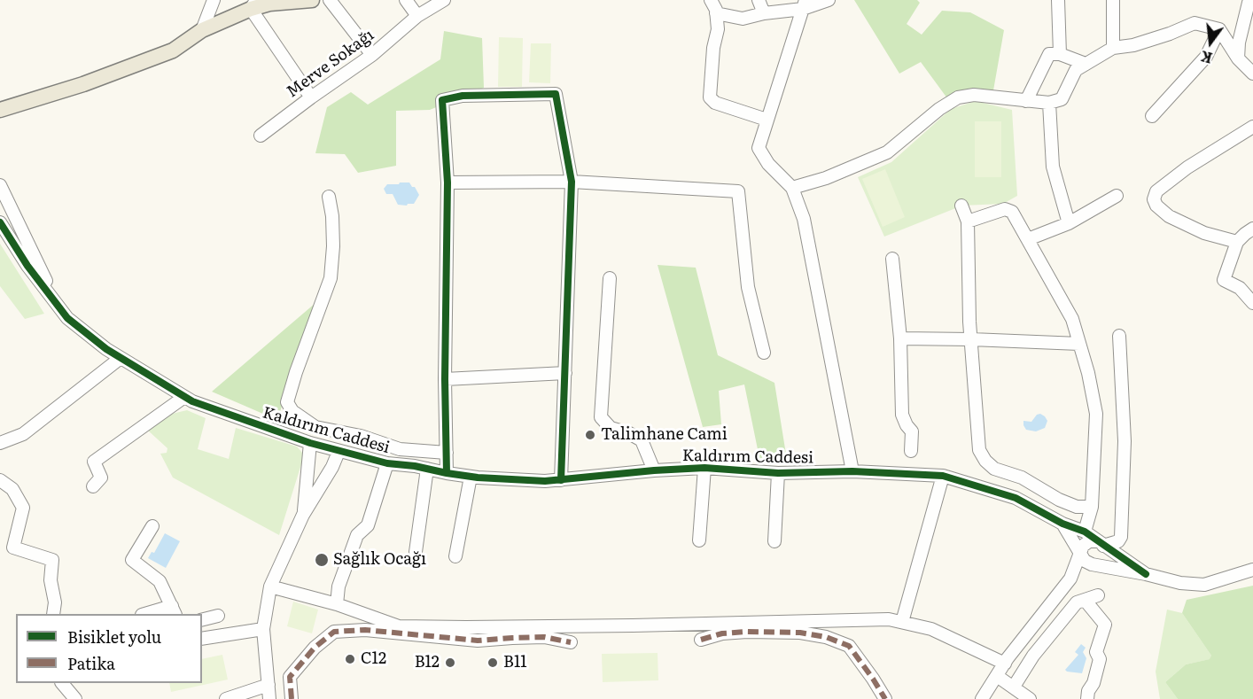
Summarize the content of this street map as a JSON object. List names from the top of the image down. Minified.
{"streets":{"street":["Merve Sokağı","Kaldırım Caddesi"]},"places":["Talimhane Cami","Sağlık Ocağı","C12","B12","B11"],"legend":["Bisiklet yolu","Patika"],"north":"bottom"}
